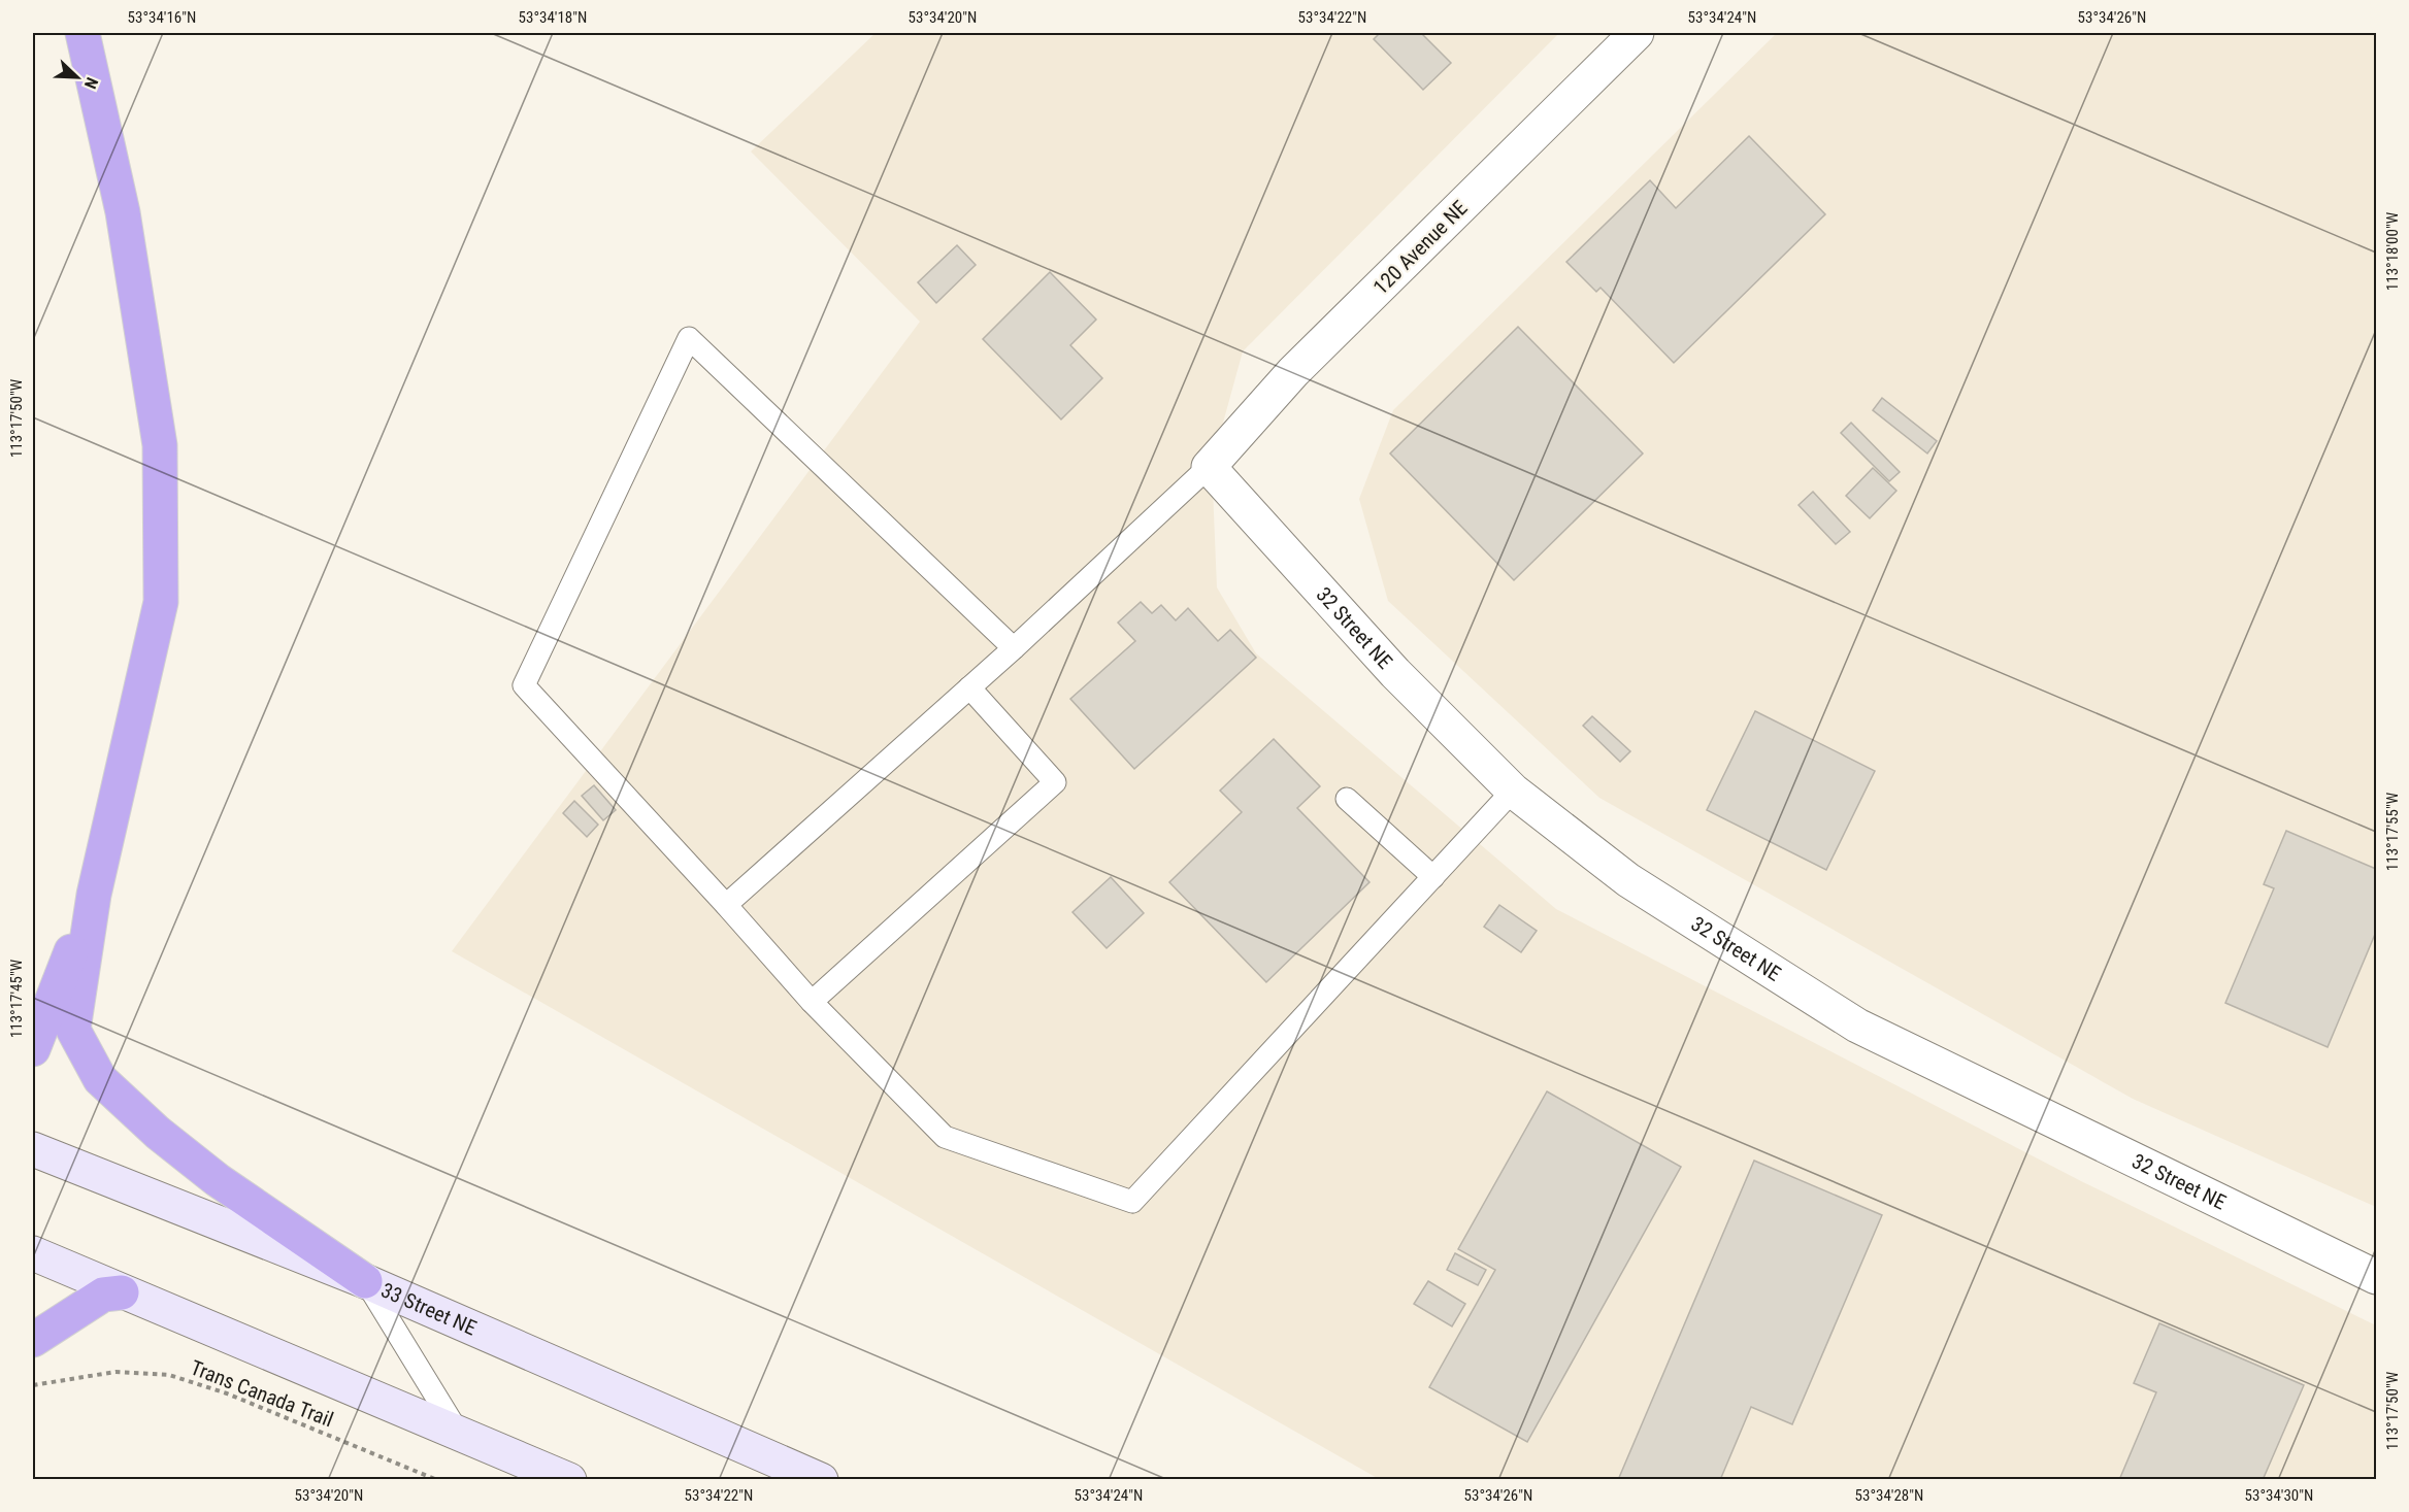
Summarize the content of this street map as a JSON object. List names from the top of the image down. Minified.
{"streets":{"street":["120 Avenue NE","32 Street NE","33 Street NE"],"path":["Trans Canada Trail"]},"crossings":[["120 Avenue NE","32 Street NE"]],"north":"bottom right","coordinates":["53°34'16\"N","53°34'18\"N","53°34'20\"N","53°34'22\"N","53°34'24\"N","53°34'26\"N","113°18'00\"W","113°17'50\"W","113°17'55\"W","113°17'45\"W","53°34'28\"N","53°34'30\"N"]}
